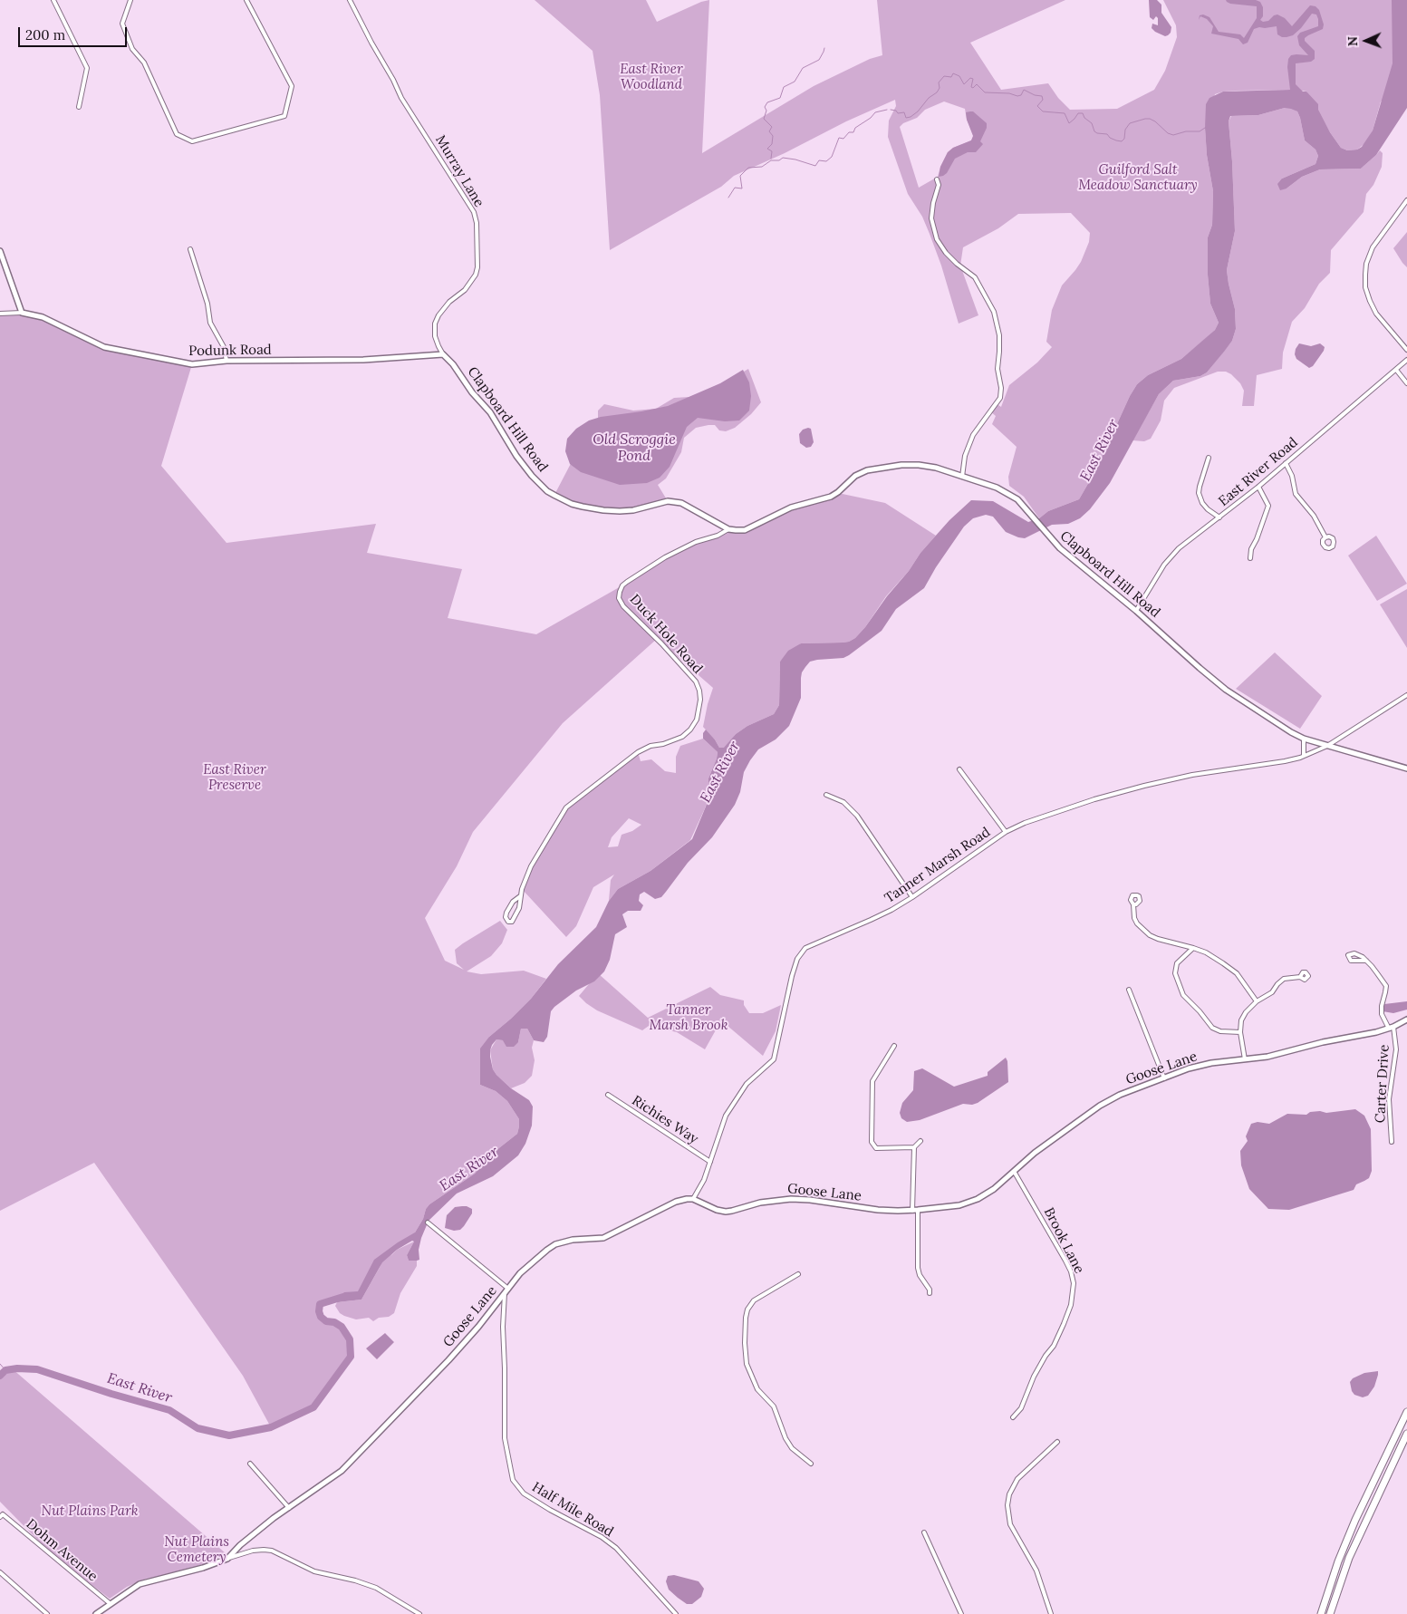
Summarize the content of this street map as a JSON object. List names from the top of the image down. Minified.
{"streets":{"street":["Murray Lane","Podunk Road","Clapboard Hill Road","East River Road","Duck Hole Road","Tanner Marsh Road","Goose Lane","Carter Drive","Richies Way","Brook Lane","Half Mile Road","Dohm Avenue"]},"crossings":[["Murray Lane","Podunk Road"],["Murray Lane","Clapboard Hill Road"],["Podunk Road","Clapboard Hill Road"],["Clapboard Hill Road","East River Road"],["Clapboard Hill Road","Duck Hole Road"],["Clapboard Hill Road","Tanner Marsh Road"],["Tanner Marsh Road","Goose Lane"],["Tanner Marsh Road","Richies Way"],["Goose Lane","Carter Drive"],["Goose Lane","Brook Lane"],["Goose Lane","Half Mile Road"]],"water":["Old Scroggie Pond","East River"],"parks":["East River Woodland","Guilford Salt Meadow Sanctuary","East River Preserve","Tanner Marsh Brook","Nut Plains Park","Nut Plains Cemetery"],"scale_bar":"200 m","north":"left"}
